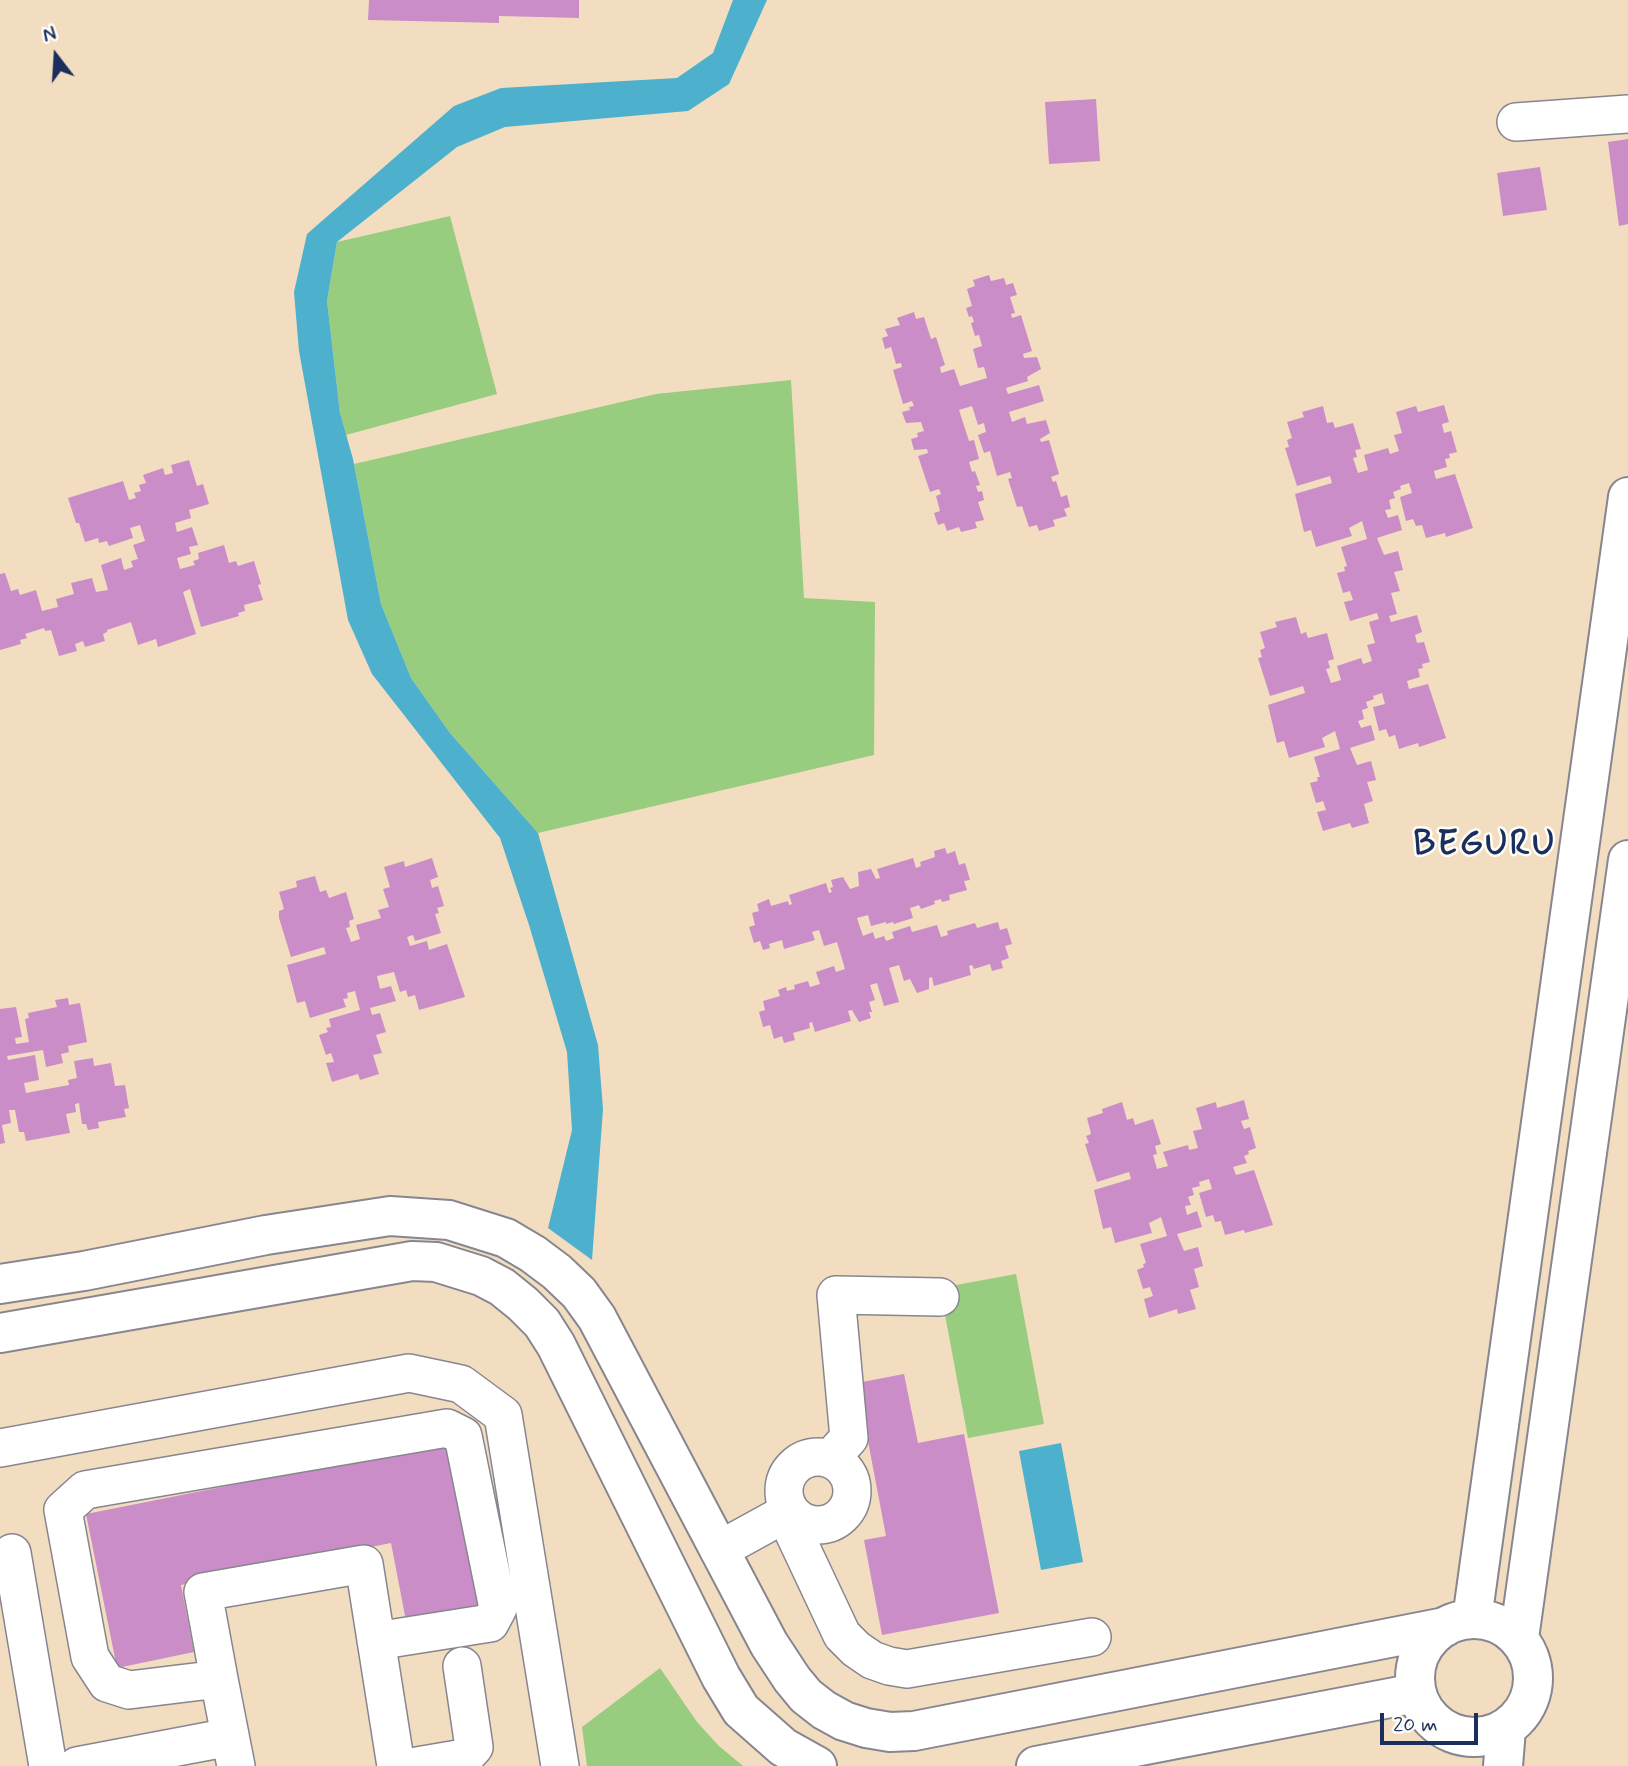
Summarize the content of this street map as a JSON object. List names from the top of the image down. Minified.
{"districts":["BEGURU"],"scale_bar":"20 m","north":"top"}
